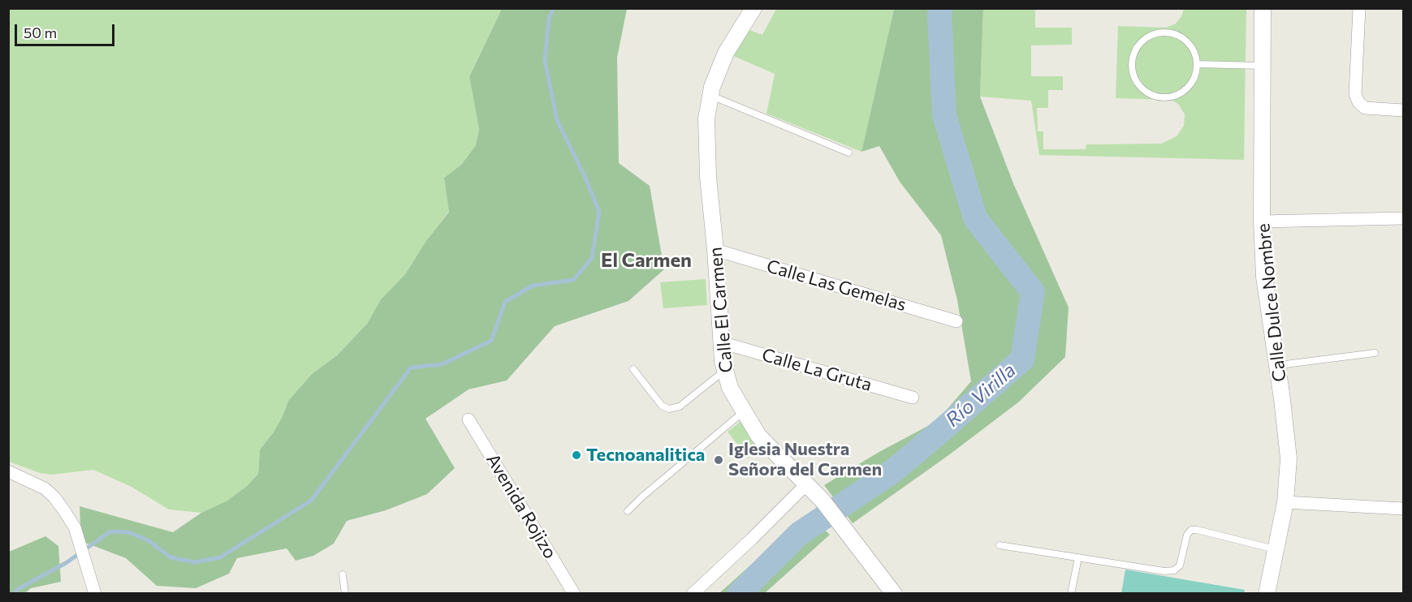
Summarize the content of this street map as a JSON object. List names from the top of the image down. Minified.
{"streets":{"street":["Calle Las Gemelas","Calle Dulce Nombre","Calle El Carmen","Calle La Gruta","Avenida Rojizo"]},"crossings":[["Calle Las Gemelas","Calle El Carmen"],["Calle El Carmen","Calle La Gruta"]],"districts":["El Carmen"],"water":["Río Virilla"],"places":["Tecnoanalitica","Iglesia Nuestra Señora del Carmen"],"scale_bar":"50 m"}
